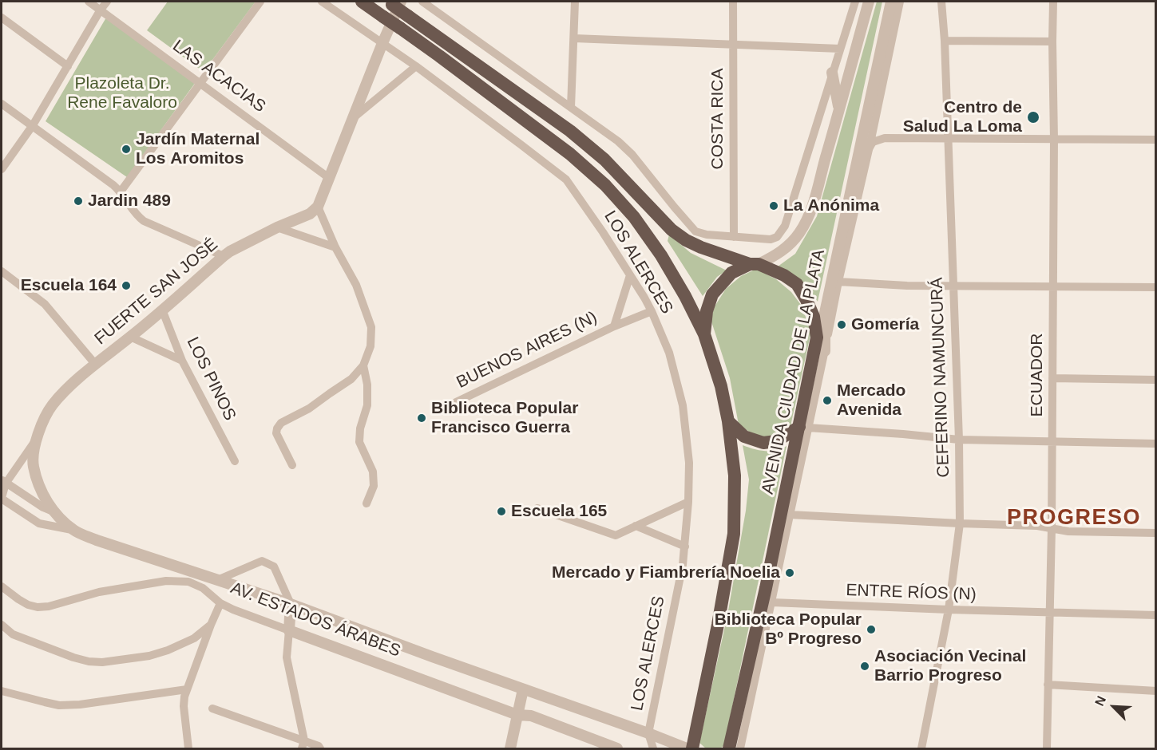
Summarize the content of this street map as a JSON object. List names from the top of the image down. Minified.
{"streets":{"highway":["AVENIDA CIUDAD DE LA PLATA"],"street":["LAS ACACIAS","COSTA RICA","LOS ALERCES","FUERTE SAN JOSÉ","BUENOS AIRES (N)","ECUADOR","CEFERINO NAMUNCURÁ","LOS PINOS","ENTRE RÍOS (N)","AV. ESTADOS ÁRABES"]},"crossings":[["LOS ALERCES","BUENOS AIRES (N)"],["LOS ALERCES","AV. ESTADOS ÁRABES"],["FUERTE SAN JOSÉ","LOS PINOS"],["FUERTE SAN JOSÉ","AV. ESTADOS ÁRABES"],["AVENIDA CIUDAD DE LA PLATA","ENTRE RÍOS (N)"],["AVENIDA CIUDAD DE LA PLATA","AV. ESTADOS ÁRABES"],["ECUADOR","ENTRE RÍOS (N)"],["CEFERINO NAMUNCURÁ","ENTRE RÍOS (N)"]],"districts":["PROGRESO"],"parks":["Plazoleta Dr. Rene Favaloro"],"places":["Centro de Salud La Loma","Jardín Maternal Los Aromitos","Jardin 489","La Anónima","Escuela 164","Gomería","Mercado Avenida","Biblioteca Popular Francisco Guerra","Escuela 165","Mercado y Fiambrería Noelia","Biblioteca Popular Bº Progreso","Asociación Vecinal Barrio Progreso"],"north":"top left"}
